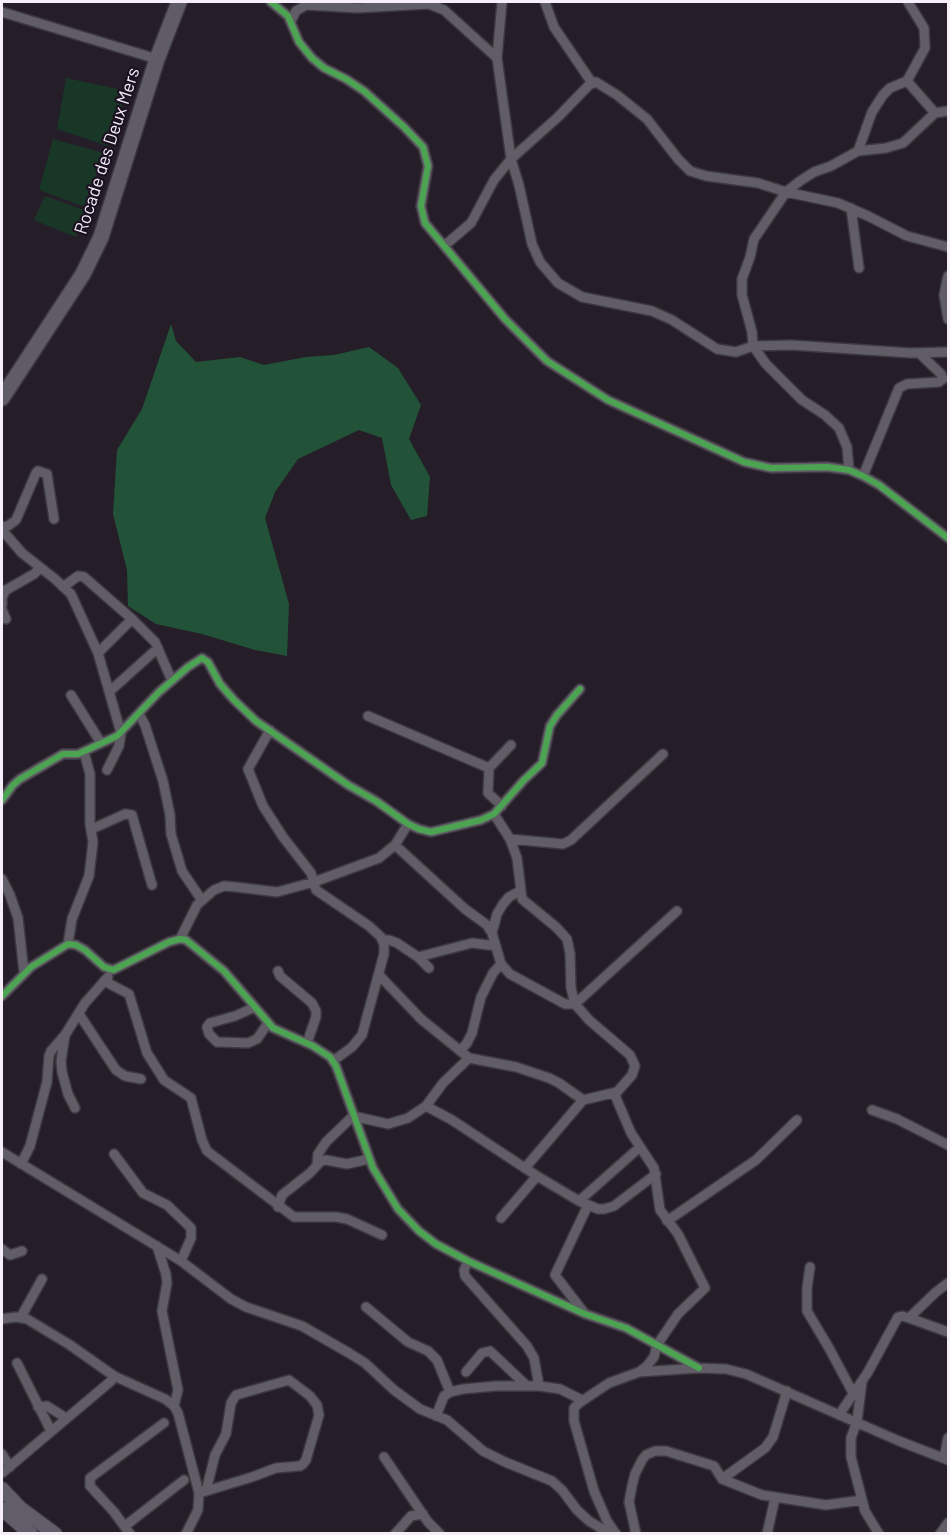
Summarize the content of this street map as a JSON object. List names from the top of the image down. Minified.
{"streets":{"highway":["Rocade des Deux Mers"]}}
